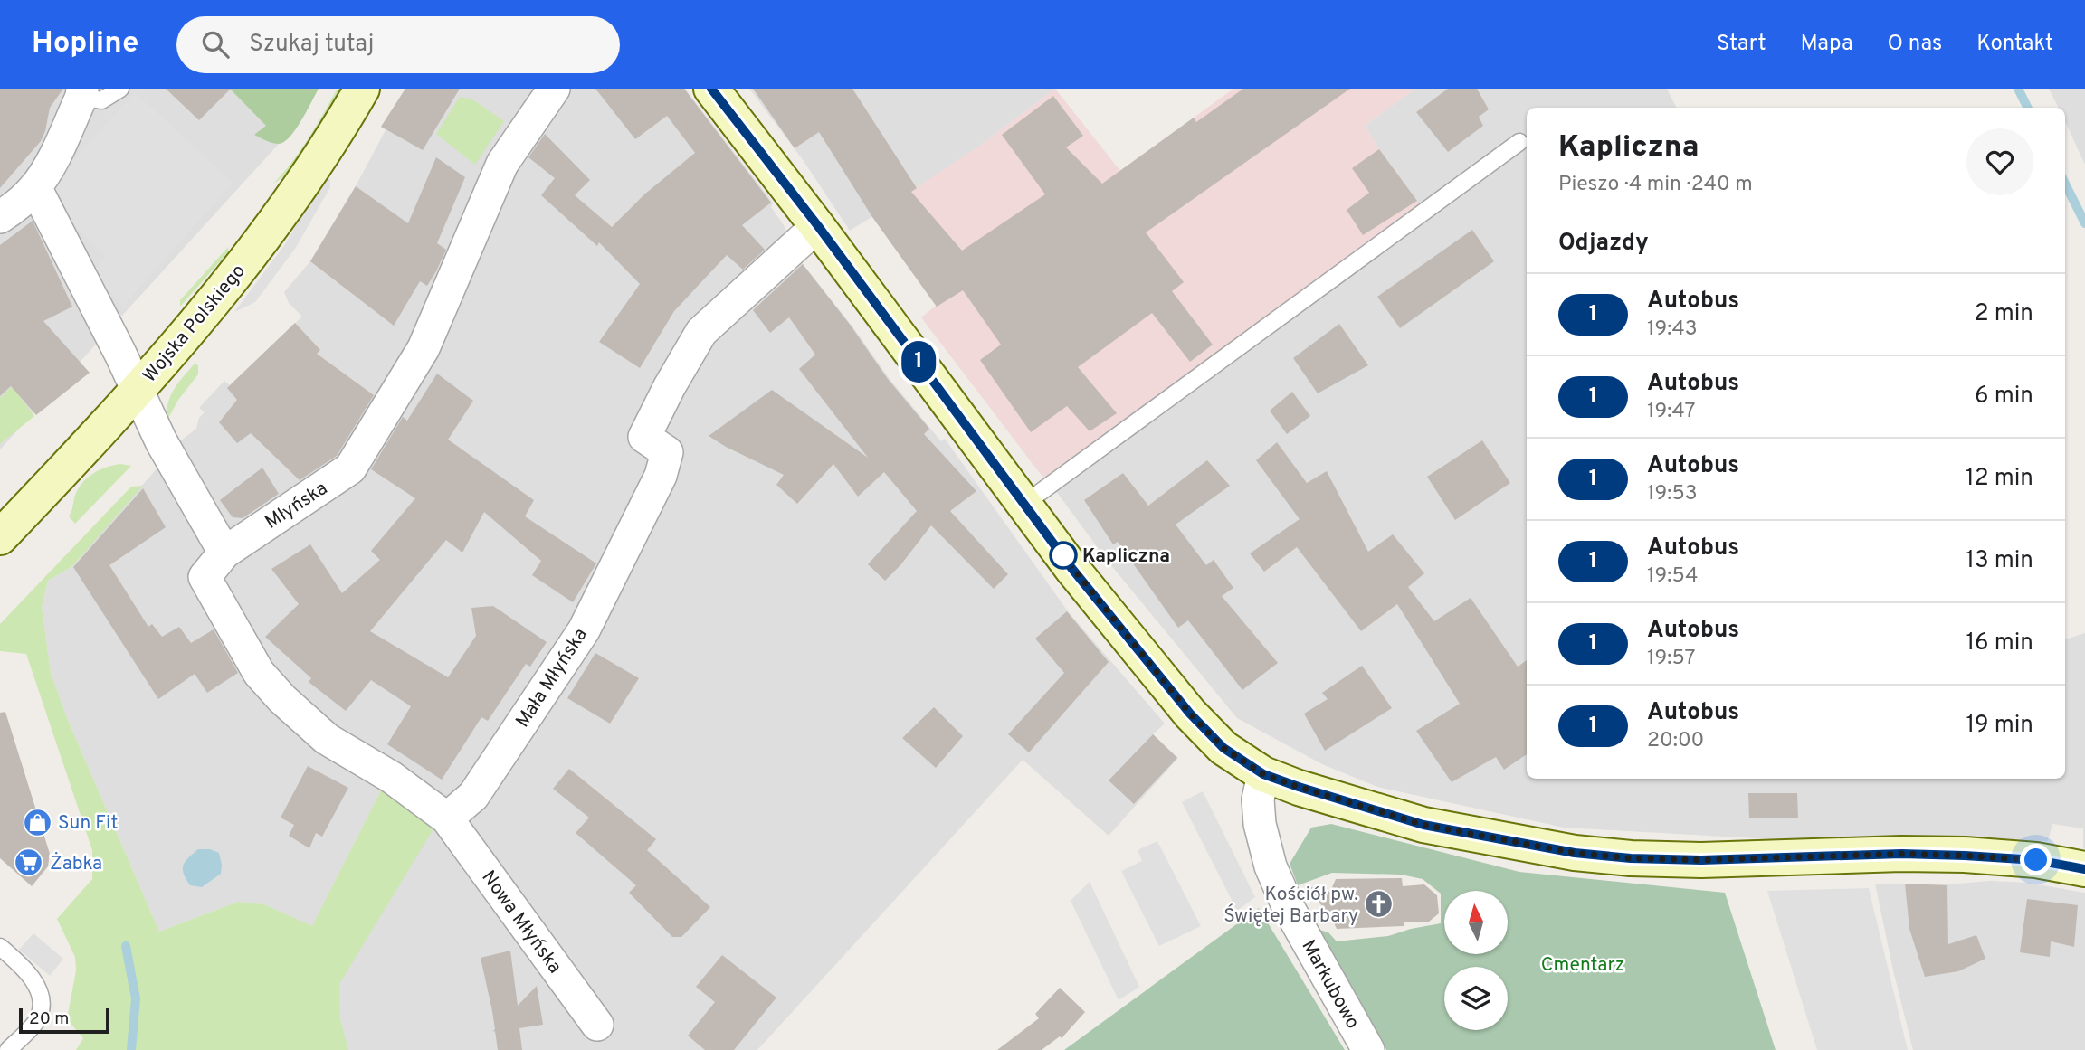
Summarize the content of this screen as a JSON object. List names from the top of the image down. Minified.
{"streets":{"street":["Wojska Polskiego","Młyńska","Mała Młyńska","Nowa Młyńska","Markubowo"]},"crossings":[["Mała Młyńska","Nowa Młyńska"]],"parks":["Cmentarz"],"places":{"other":["Kapliczna"],"shop":["Sun Fit"],"supermarket":["Żabka"],"church":["Kościół pw. Świętej Barbary"]},"lines":["bus line 1"],"scale_bar":"20 m","north":"top","page":{"header":"Hopline","search":"Szukaj tutaj","nav":["Start","Mapa","O nas","Kontakt"],"on_map":"1","heading":[["Kapliczna","Pieszo · 4 min · 240 m"],"Odjazdy"],"list":[{"mark":"1","name":"Autobus","note":"19:43","value":"2 min"},{"mark":"1","name":"Autobus","note":"19:47","value":"6 min"},{"mark":"1","name":"Autobus","note":"19:53","value":"12 min"},{"mark":"1","name":"Autobus","note":"19:54","value":"13 min"},{"mark":"1","name":"Autobus","note":"19:57","value":"16 min"},{"mark":"1","name":"Autobus","note":"20:00","value":"19 min"}],"scale":"20 m"}}
